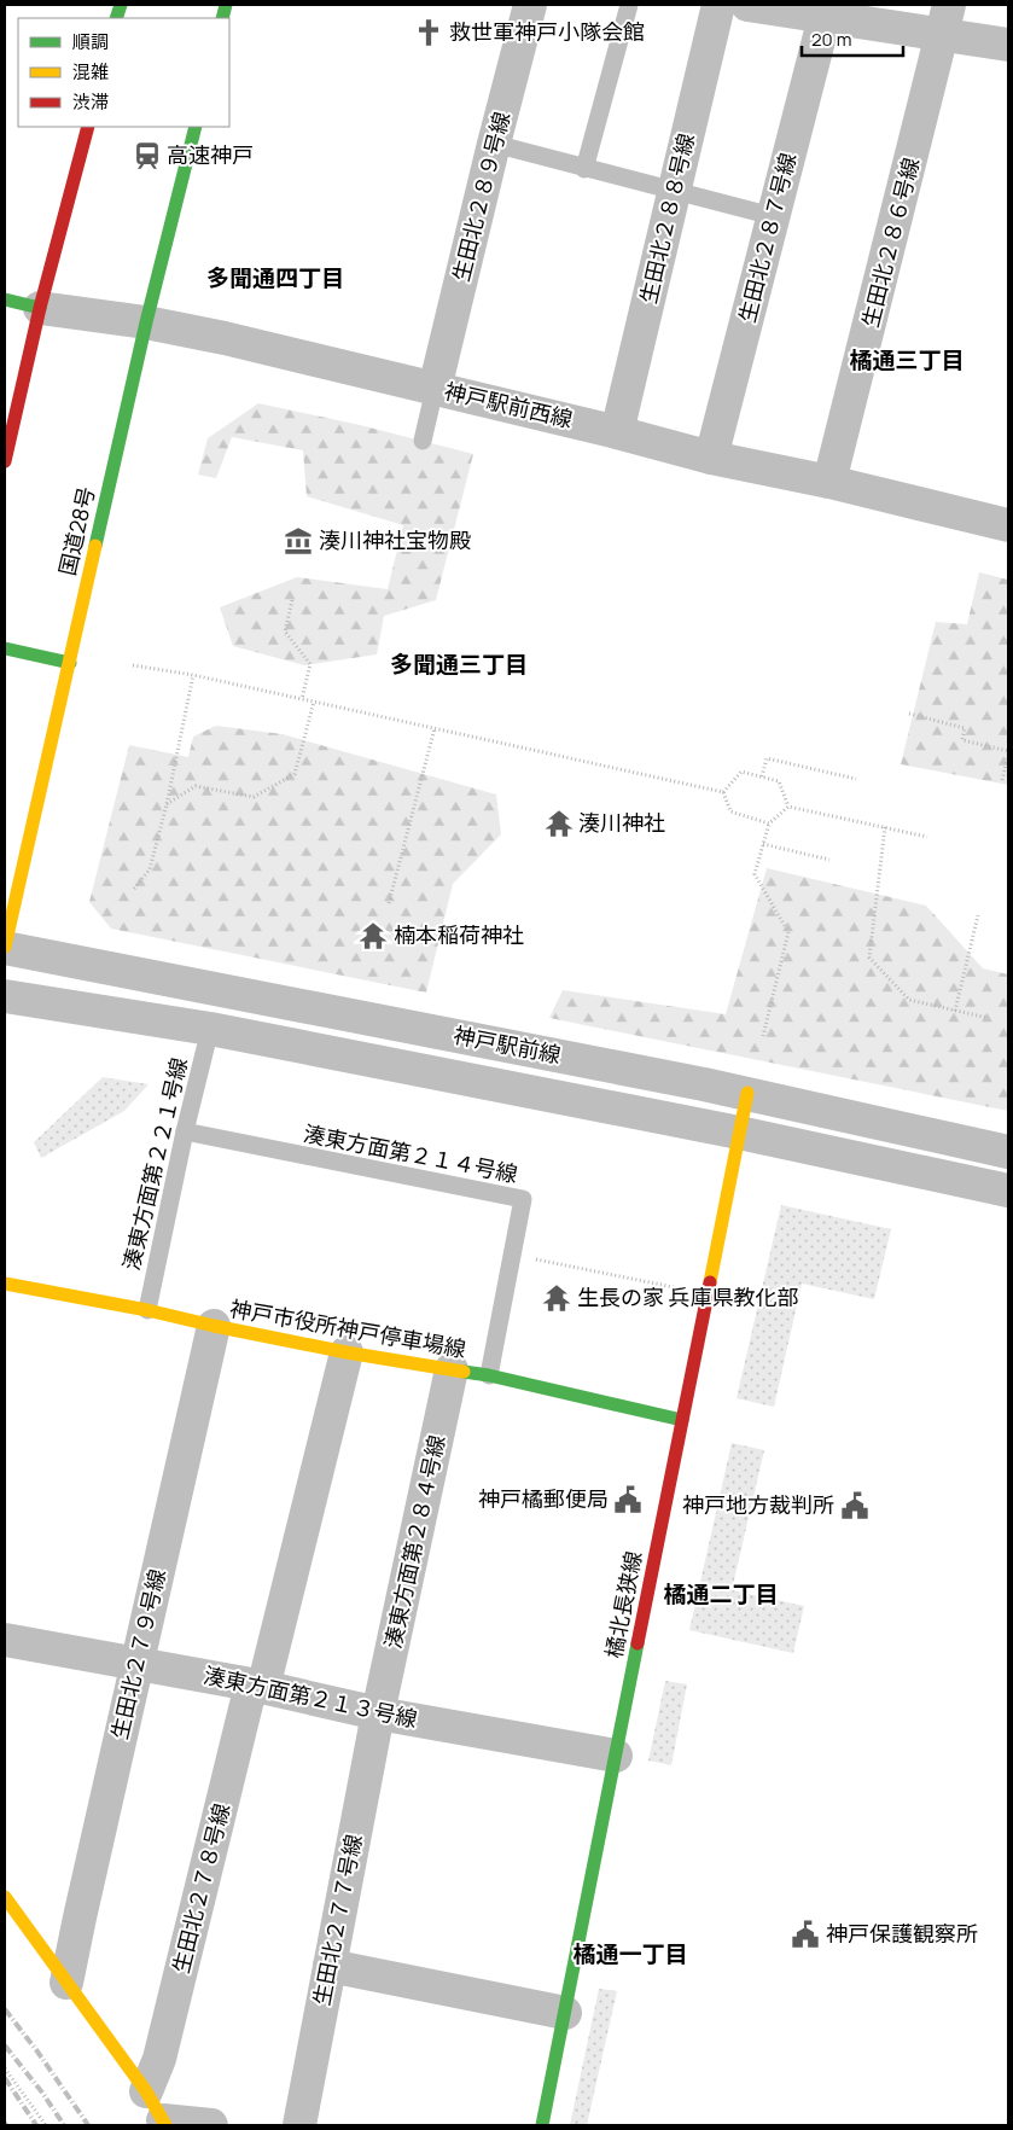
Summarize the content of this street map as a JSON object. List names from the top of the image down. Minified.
{"streets":{"main road":["神戸駅前西線","国道28号","神戸市役所神戸停車場線","橘北長狭線"],"street":["生田北２８９号線","生田北２８８号線","生田北２８７号線","生田北２８６号線","神戸駅前線","湊東方面第２８４号線","生田北２７９号線","湊東方面第２１３号線","生田北２７８号線","生田北２７７号線"],"lane":["湊東方面第２１４号線","湊東方面第２２１号線"]},"crossings":[["生田北２８９号線","神戸駅前西線"],["生田北２８８号線","神戸駅前西線"],["生田北２８７号線","神戸駅前西線"],["生田北２８６号線","神戸駅前西線"],["神戸駅前西線","国道28号"],["国道28号","神戸駅前線"],["神戸駅前線","湊東方面第２２１号線"],["神戸駅前線","橘北長狭線"],["湊東方面第２１４号線","湊東方面第２２１号線"],["湊東方面第２１４号線","神戸市役所神戸停車場線"],["湊東方面第２２１号線","神戸市役所神戸停車場線"],["神戸市役所神戸停車場線","湊東方面第２８４号線"],["神戸市役所神戸停車場線","橘北長狭線"],["神戸市役所神戸停車場線","生田北２７９号線"],["神戸市役所神戸停車場線","生田北２７８号線"],["湊東方面第２８４号線","湊東方面第２１３号線"],["湊東方面第２８４号線","生田北２７７号線"],["橘北長狭線","湊東方面第２１３号線"],["生田北２７９号線","湊東方面第２１３号線"],["湊東方面第２１３号線","生田北２７８号線"],["湊東方面第２１３号線","生田北２７７号線"]],"districts":["多聞通四丁目","橘通三丁目","多聞通三丁目","橘通二丁目","橘通一丁目"],"places":{"church":["救世軍神戸小隊会館"],"station":["高速神戸"],"museum":["湊川神社宝物殿"],"temple":["湊川神社","楠本稲荷神社","生長の家 兵庫県教化部"],"public building":["神戸橘郵便局","神戸地方裁判所","神戸保護観察所"]},"legend":["順調","混雑","渋滞"],"scale_bar":"20 m"}
